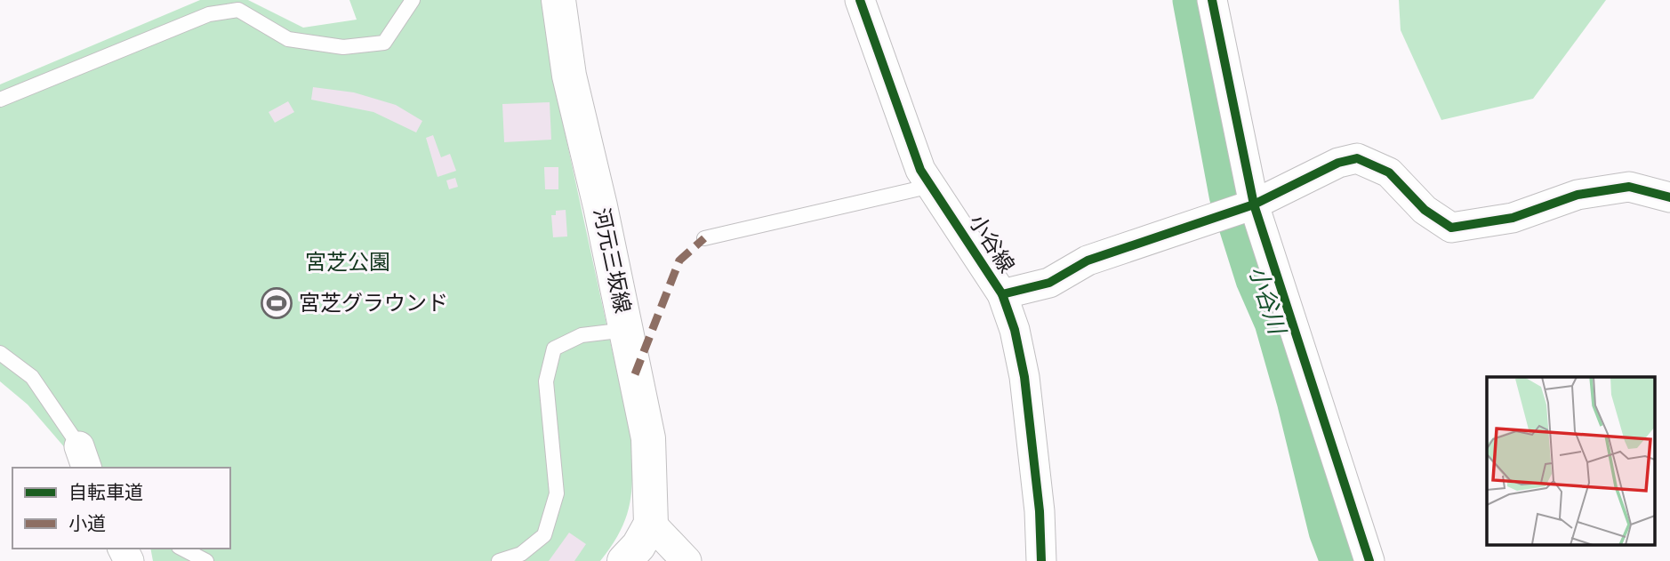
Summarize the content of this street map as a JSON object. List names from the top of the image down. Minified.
{"streets":{"street":["小谷線","河元三坂線"]},"water":["小谷川"],"parks":["宮芝公園"],"places":{"sports":["宮芝グラウンド"]},"legend":["自転車道","小道"]}
